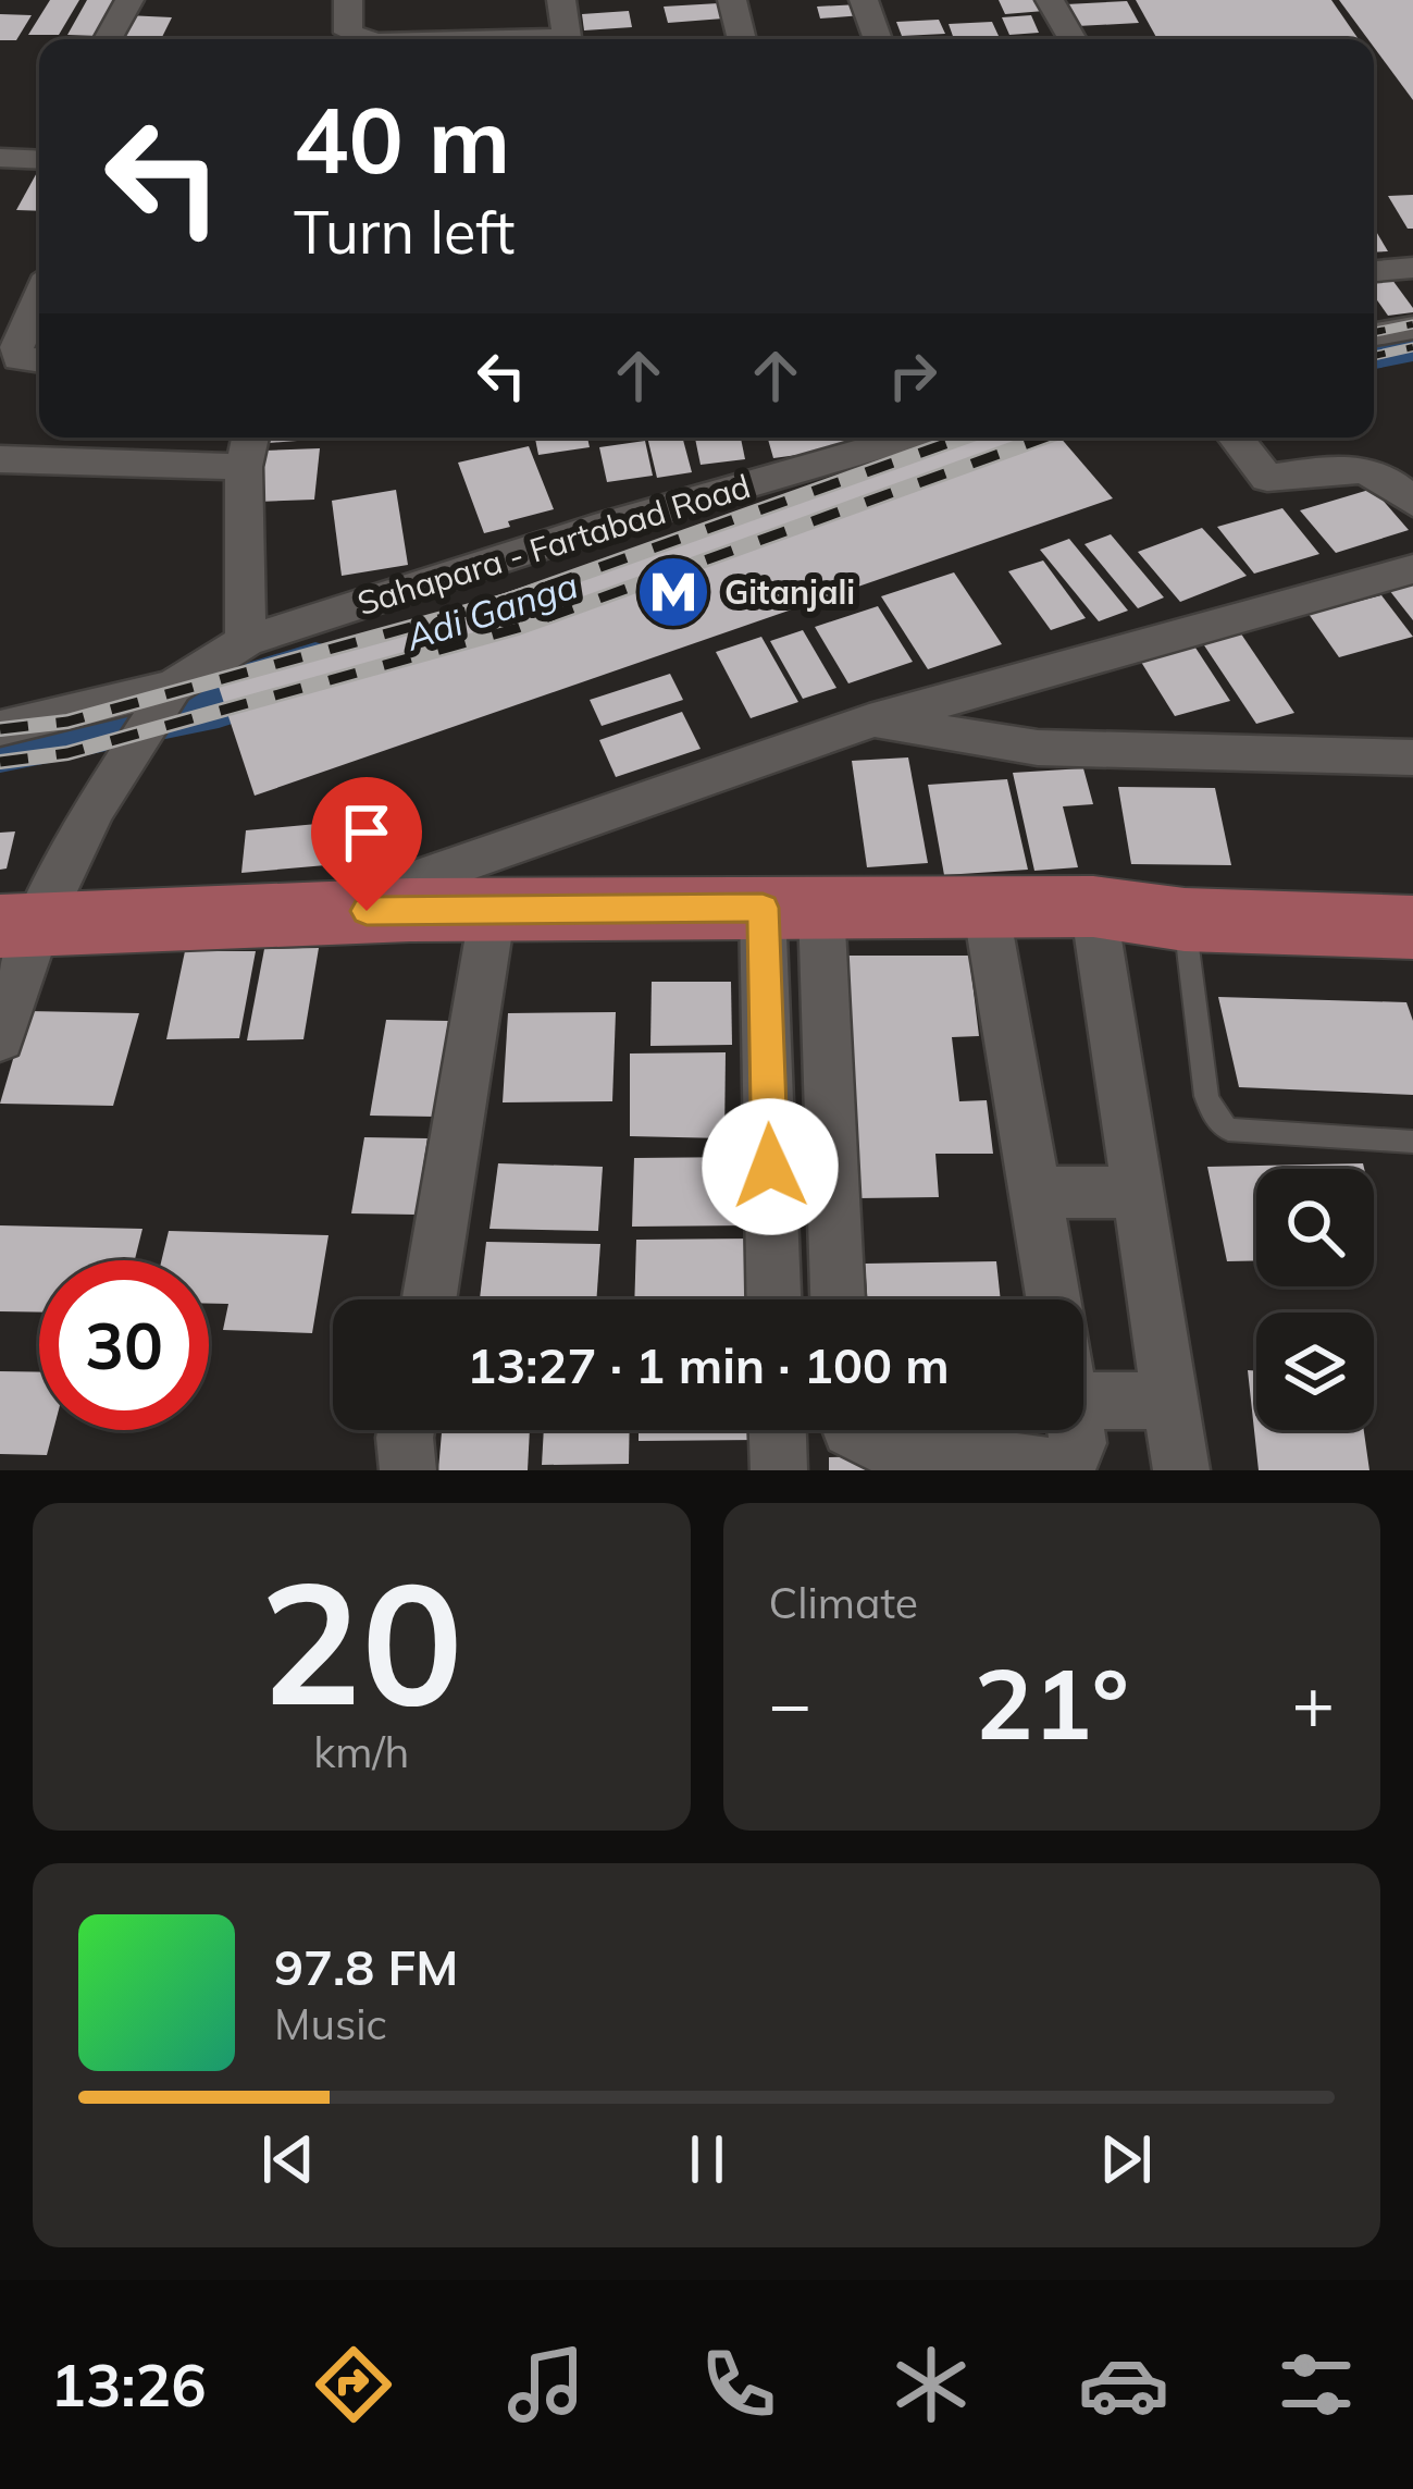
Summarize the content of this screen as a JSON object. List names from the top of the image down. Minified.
{"streets":{"street":["Sahapara - Fartabad Road"]},"water":["Adi Ganga"],"places":{"metro station":["Gitanjali"]},"page":{"turn":["40 m","Turn left"],"limit":"30","trip":"13:27 · 1 min · 100 m","tile":[["20","km/h"],"Climate"],"heat":["−","21°","+"],"song":["97.8 FM","Music"],"tabs":"13:26"}}
